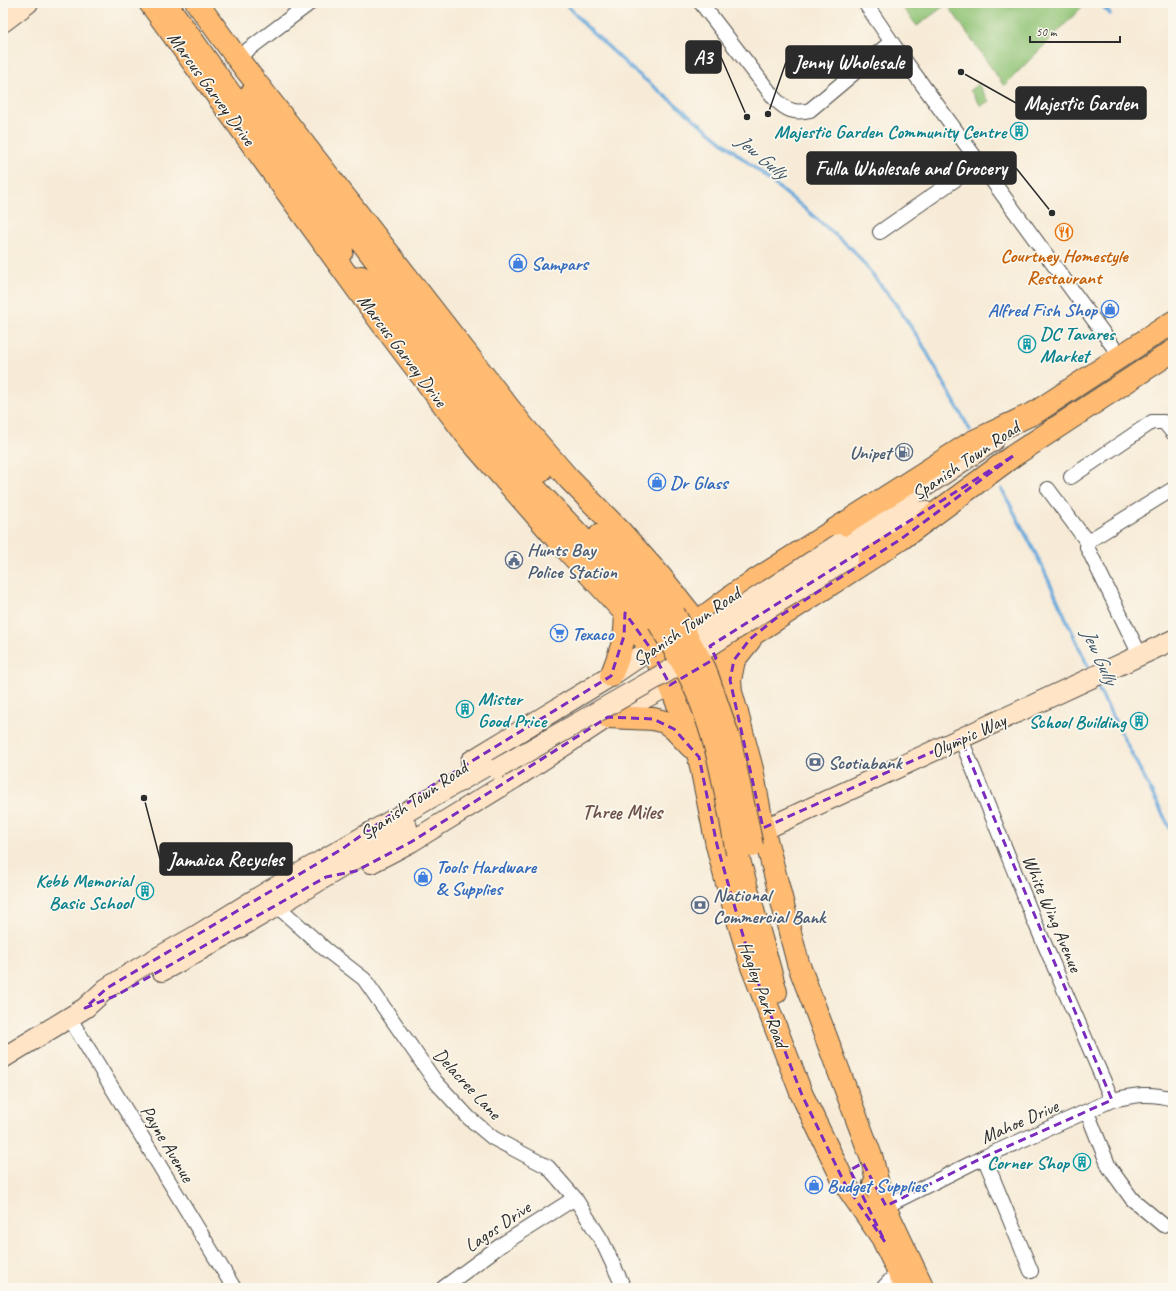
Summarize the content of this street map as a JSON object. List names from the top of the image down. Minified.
{"streets":{"main road":["Marcus Garvey Drive","Spanish Town Road","Olympic Way","Hagley Park Road"],"street":["White Wing Avenue","Delacree Lane","Mahoe Drive","Payne Avenue","Lagos Drive"]},"crossings":[["Marcus Garvey Drive","Spanish Town Road"],["Marcus Garvey Drive","Hagley Park Road"],["Spanish Town Road","Hagley Park Road"],["Spanish Town Road","Delacree Lane"],["Spanish Town Road","Payne Avenue"],["Olympic Way","White Wing Avenue"],["Olympic Way","Hagley Park Road"],["White Wing Avenue","Mahoe Drive"],["Hagley Park Road","Mahoe Drive"],["Delacree Lane","Lagos Drive"]],"districts":["Three Miles"],"water":["Jew Gully"],"places":{"other":["Majestic Garden","Jenny Wholesale","A3","Fulla Wholesale and Grocery","Jamaica Recycles"],"building":["Majestic Garden Community Centre","DC Tavares Market","Mister Good Price","School Building","Kebb Memorial Basic School","Corner Shop"],"restaurant":["Courtney Homestyle Restaurant"],"shop":["Sampars","Alfred Fish Shop","Dr Glass","Tools Hardware & Supplies","Budget Supplies"],"fuel station":["Unipet"],"public building":["Hunts Bay Police Station"],"supermarket":["Texaco"],"bank":["Scotiabank","National Commercial Bank"]},"scale_bar":"50 m"}
